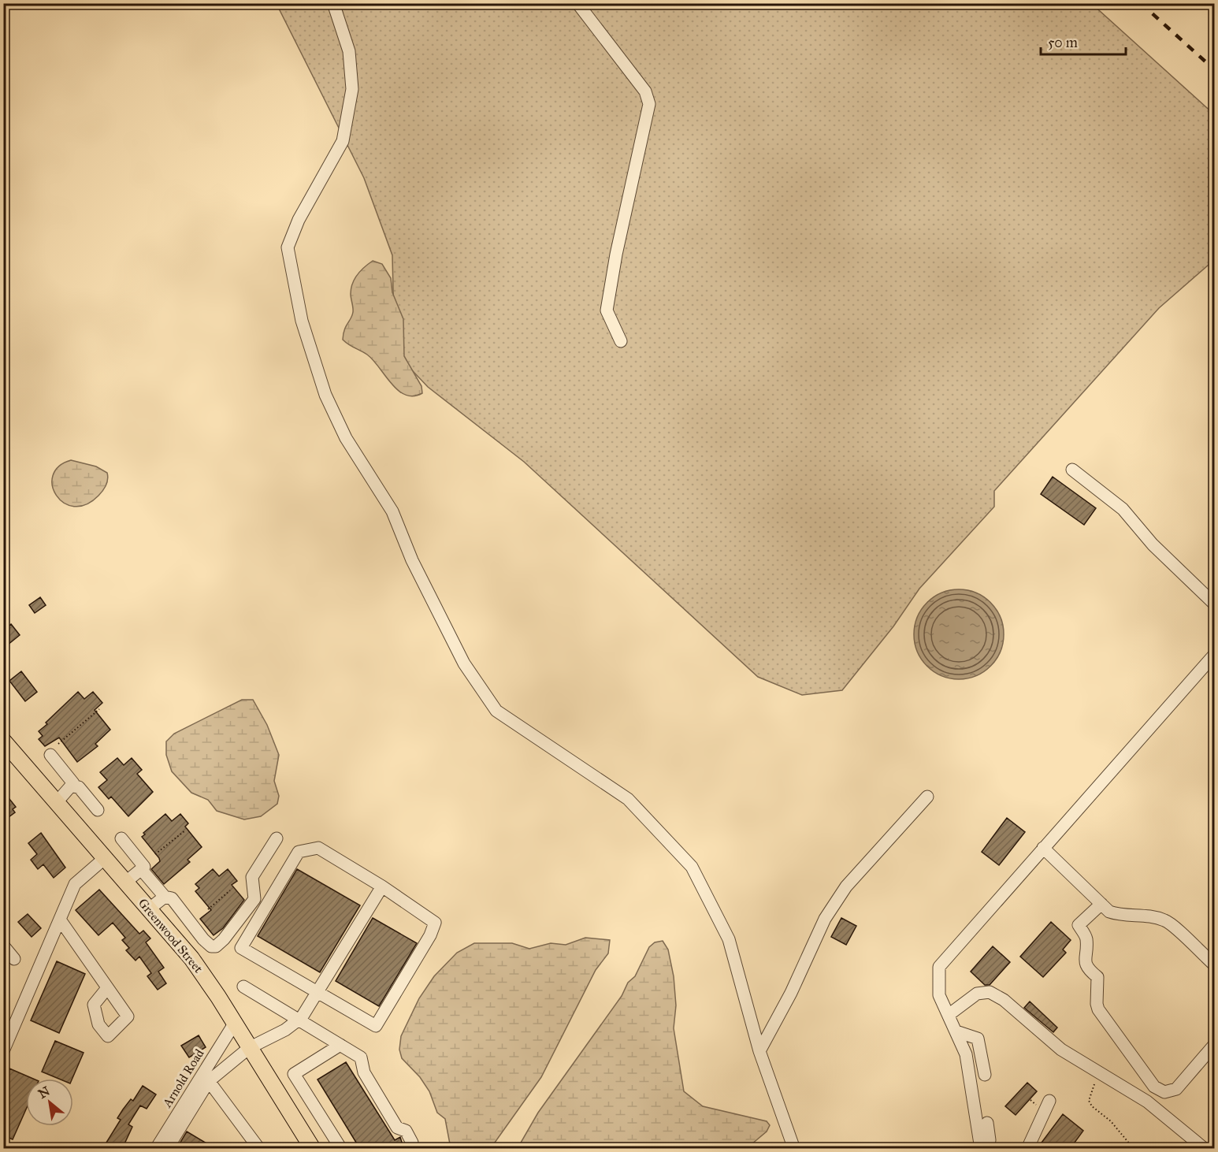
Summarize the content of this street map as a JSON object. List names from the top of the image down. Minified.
{"streets":{"main road":["Greenwood Street"],"street":["Arnold Road"]},"crossings":[["Greenwood Street","Arnold Road"]],"scale_bar":"50 m","north":"top left"}
